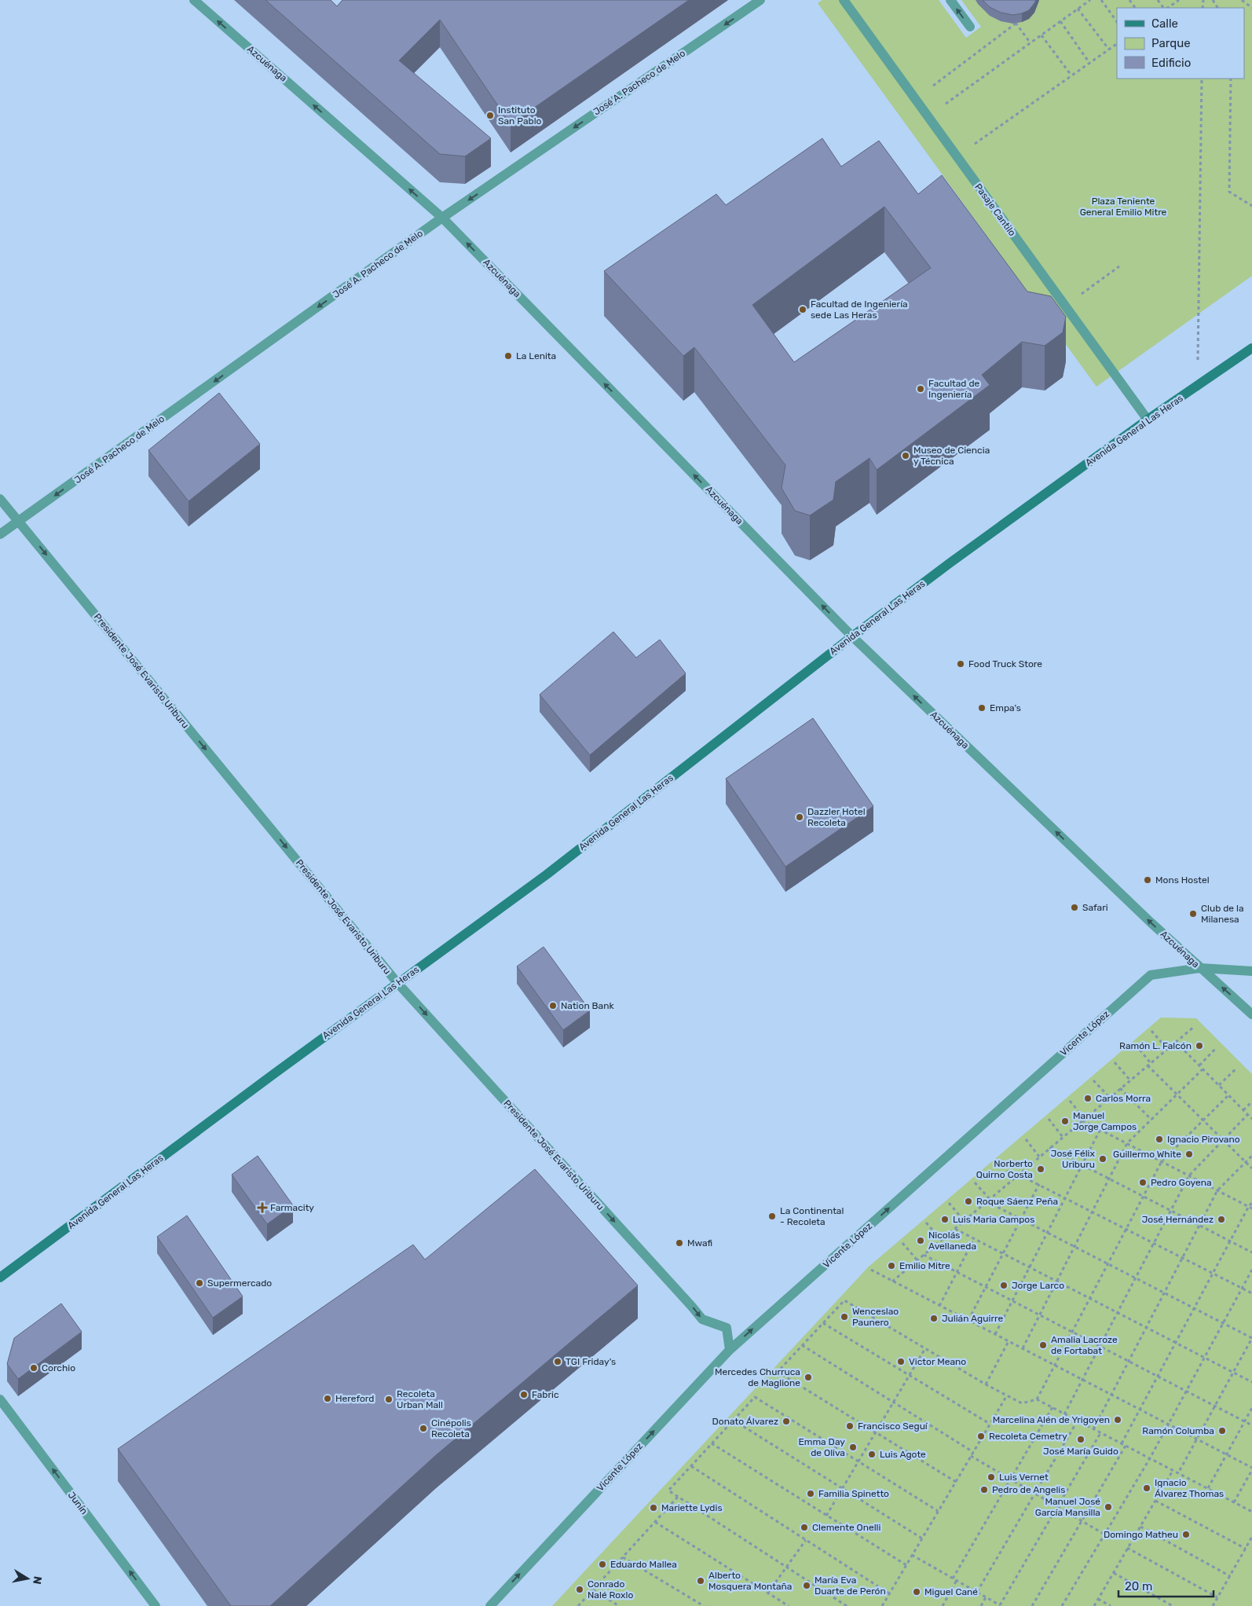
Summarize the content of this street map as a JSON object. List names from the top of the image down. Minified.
{"streets":{"main road":["Avenida General Las Heras"],"street":["Azcuénaga","José A. Pacheco de Melo","Pasaje Cantilo","Presidente José Evaristo Uriburu","Vicente López","Junín"]},"crossings":[["Azcuénaga","José A. Pacheco de Melo"],["Azcuénaga","Avenida General Las Heras"],["Azcuénaga","Vicente López"],["José A. Pacheco de Melo","Presidente José Evaristo Uriburu"],["Pasaje Cantilo","Avenida General Las Heras"],["Avenida General Las Heras","Presidente José Evaristo Uriburu"],["Presidente José Evaristo Uriburu","Vicente López"]],"one_way":["Azcuénaga","José A. Pacheco de Melo","Presidente José Evaristo Uriburu","Vicente López","Junín"],"parks":["Plaza Teniente General Emilio Mitre"],"places":{"other":["Instituto San Pablo","Facultad de Ingeniería sede Las Heras","La Lenita","Facultad de Ingeniería","Museo de Ciencia y Técnica","Food Truck Store","Empa's","Dazzler Hotel Recoleta","Mons Hostel","Safari","Club de la Milanesa","Nation Bank","Ramón L. Falcón","Carlos Morra","Manuel Jorge Campos","Ignacio Pirovano","Guillermo White","José Félix Uriburu","Norberto Quirno Costa","Pedro Goyena","Roque Sáenz Peña","La Continental - Recoleta","Luis Maria Campos","José Hernández","Nicolás Avellaneda","Mwafi","Emilio Mitre","Supermercado","Jorge Larco","Wenceslao Paunero","Julián Aguirre","Amalia Lacroze de Fortabat","TGI Friday's","Victor Meano","Corchio","Mercedes Churruca de Maglione","Fabric","Hereford","Recoleta Urban Mall","Marcelina Alén de Yrigoyen","Donato Álvarez","Francisco Seguí","Cinépolis Recoleta","Ramón Columba","Recoleta Cemetry","José María Guido","Emma Day de Oliva","Luis Agote","Luis Vernet","Ignacio Álvarez Thomas","Pedro de Angelis","Familia Spinetto","Manuel José García Mansilla","Mariette Lydis","Clemente Onelli","Domingo Matheu","Eduardo Mallea","Alberto Mosquera Montaña","María Eva Duarte de Perón","Conrado Nalé Roxlo","Miguel Cané"],"health":["Farmacity"]},"legend":["Calle","Parque","Edificio"],"scale_bar":"20 m","north":"right"}
